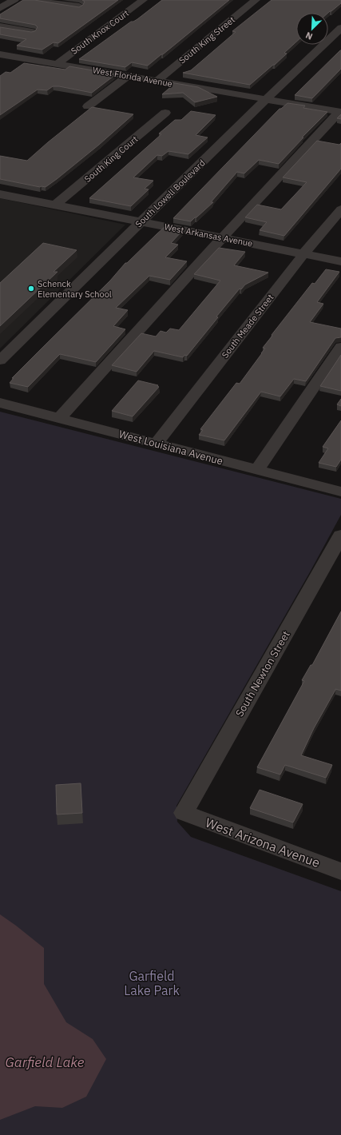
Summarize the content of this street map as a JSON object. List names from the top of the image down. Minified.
{"streets":{"street":["South Knox Court","South King Street","West Florida Avenue","South King Court","South Lowell Boulevard","West Arkansas Avenue","South Meade Street","West Louisiana Avenue","South Newton Street","West Arizona Avenue"]},"crossings":[["South Knox Court","West Florida Avenue"],["South King Street","West Florida Avenue"],["West Florida Avenue","South Lowell Boulevard"],["South King Court","West Arkansas Avenue"],["South Lowell Boulevard","West Arkansas Avenue"],["West Arkansas Avenue","South Meade Street"],["South Meade Street","West Louisiana Avenue"],["South Newton Street","West Arizona Avenue"]],"water":["Garfield Lake"],"parks":["Garfield Lake Park"],"places":["Schenck Elementary School"],"north":"bottom left"}
